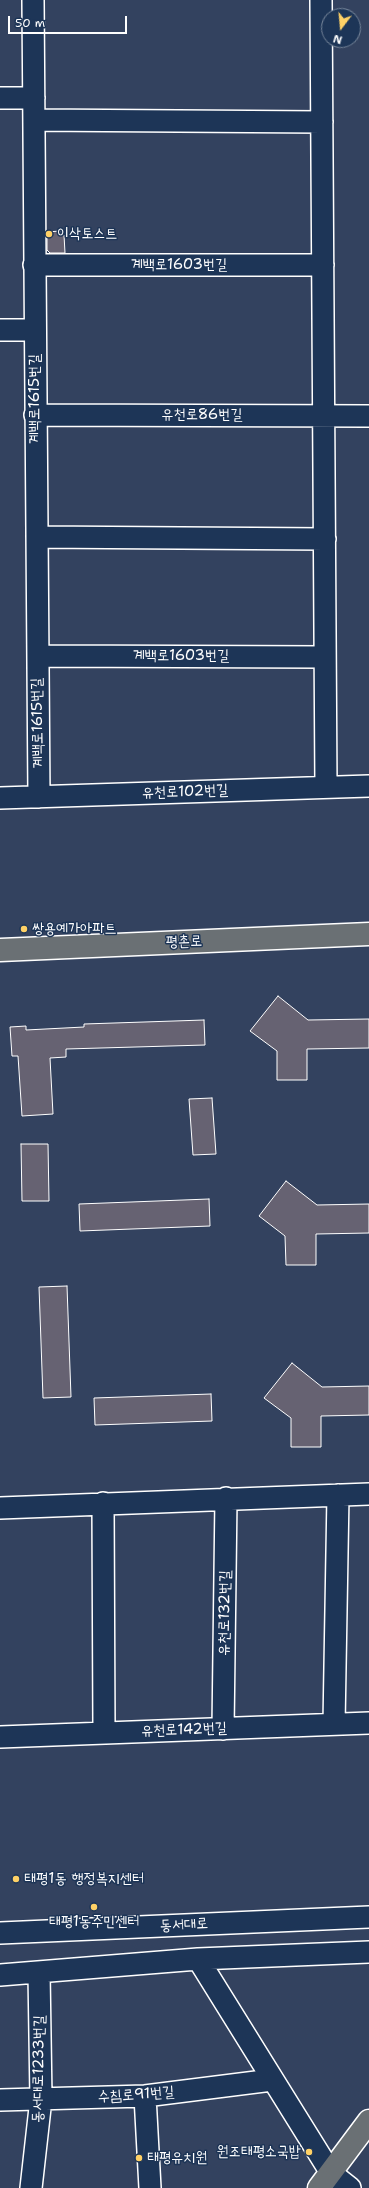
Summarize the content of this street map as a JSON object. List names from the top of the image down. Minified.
{"streets":{"main road":["평촌로"],"street":["계백로1603번길","계백로1615번길","유천로86번길","유천로102번길","유천로132번길","유천로142번길","동서대로","동서대로1233번길","수침로91번길"]},"crossings":[["계백로1603번길","계백로1615번길"],["계백로1615번길","유천로86번길"],["계백로1615번길","유천로102번길"],["유천로132번길","유천로142번길"],["동서대로1233번길","수침로91번길"]],"places":["이삭토스트","쌍용예가아파트","태평1동 행정복지센터","태평1동주민센터","원조태평소국밥","태평유치원"],"scale_bar":"50 m","north":"bottom"}
